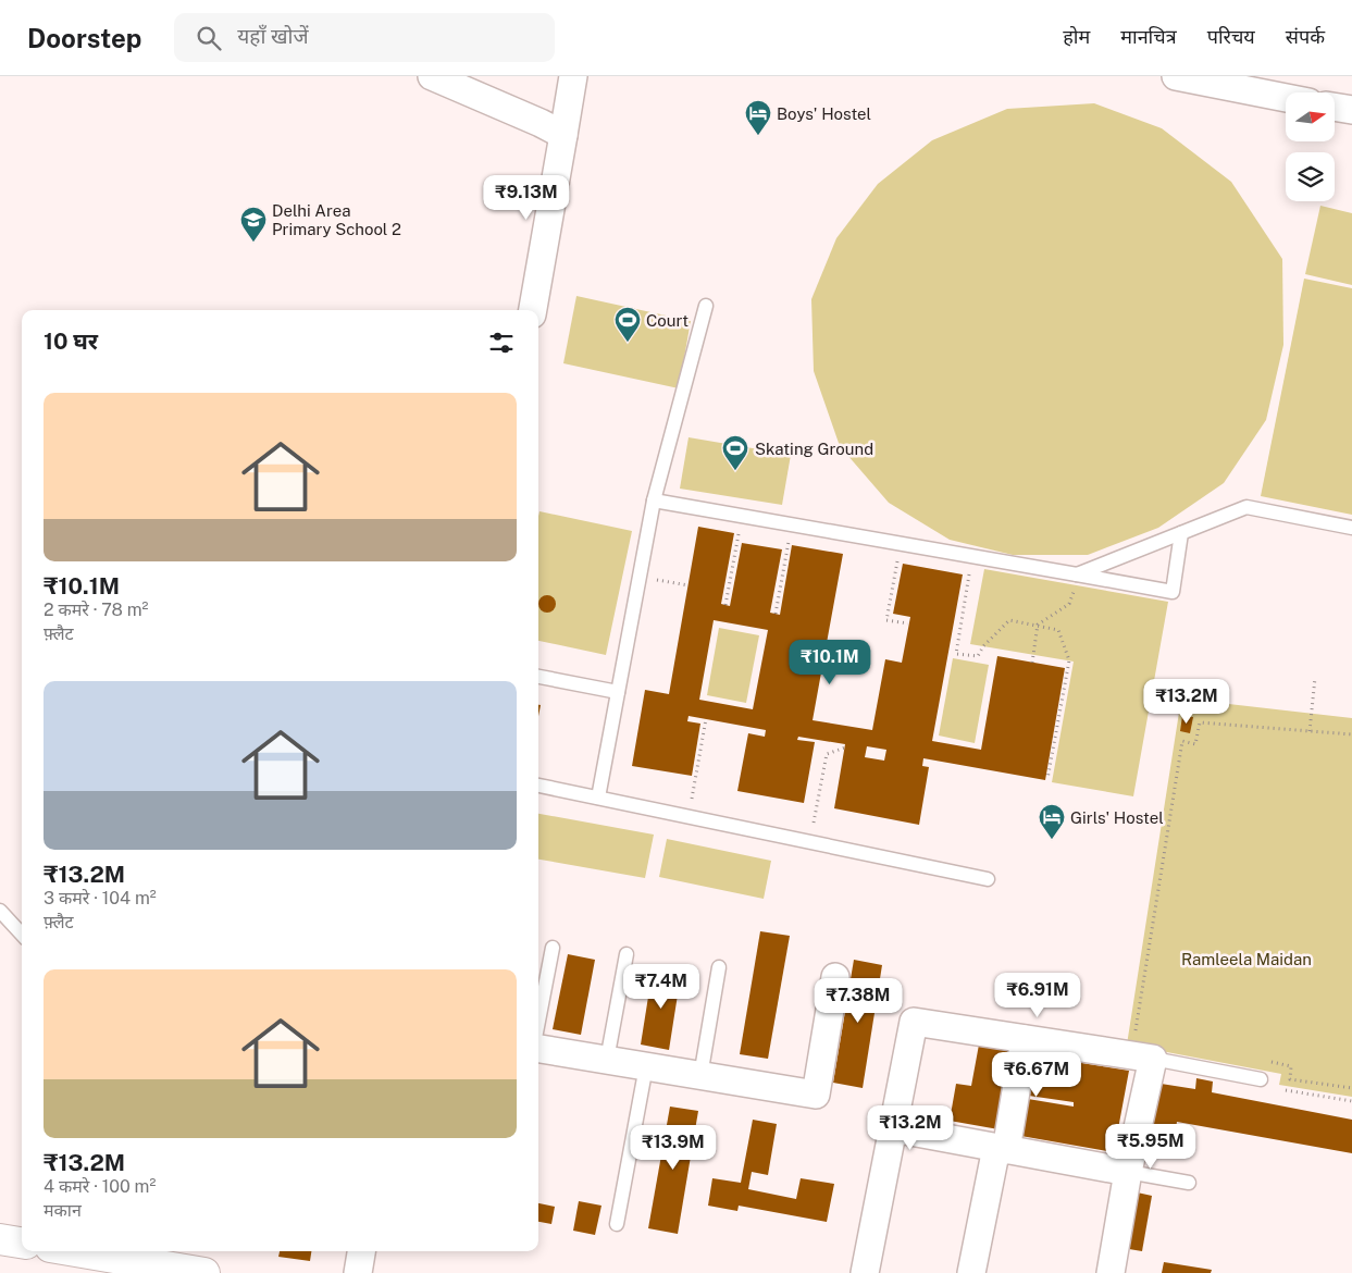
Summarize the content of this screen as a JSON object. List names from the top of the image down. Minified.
{"parks":["Ramleela Maidan"],"places":{"hotel":["Boys' Hostel","Girls' Hostel"],"school or university":["Delhi Area Primary School 2"],"sports":["Court","Skating Ground"]},"north":"right","page":{"header":"Doorstep","search":"यहाँ खोजें","nav":["होम","मानचित्र","परिचय","संपर्क"],"price":["₹9.13M","₹10.1M","₹13.2M","₹7.4M","₹6.91M","₹7.38M","₹6.67M","₹13.2M","₹5.95M","₹13.9M"],"heading":"10 घर","list":[{"name":"₹10.1M","note":"2 कमरे · 78 m² · फ़्लैट"},{"name":"₹13.2M","note":"3 कमरे · 104 m² · फ़्लैट"},{"name":"₹13.2M","note":"4 कमरे · 100 m² · मकान"}]}}
